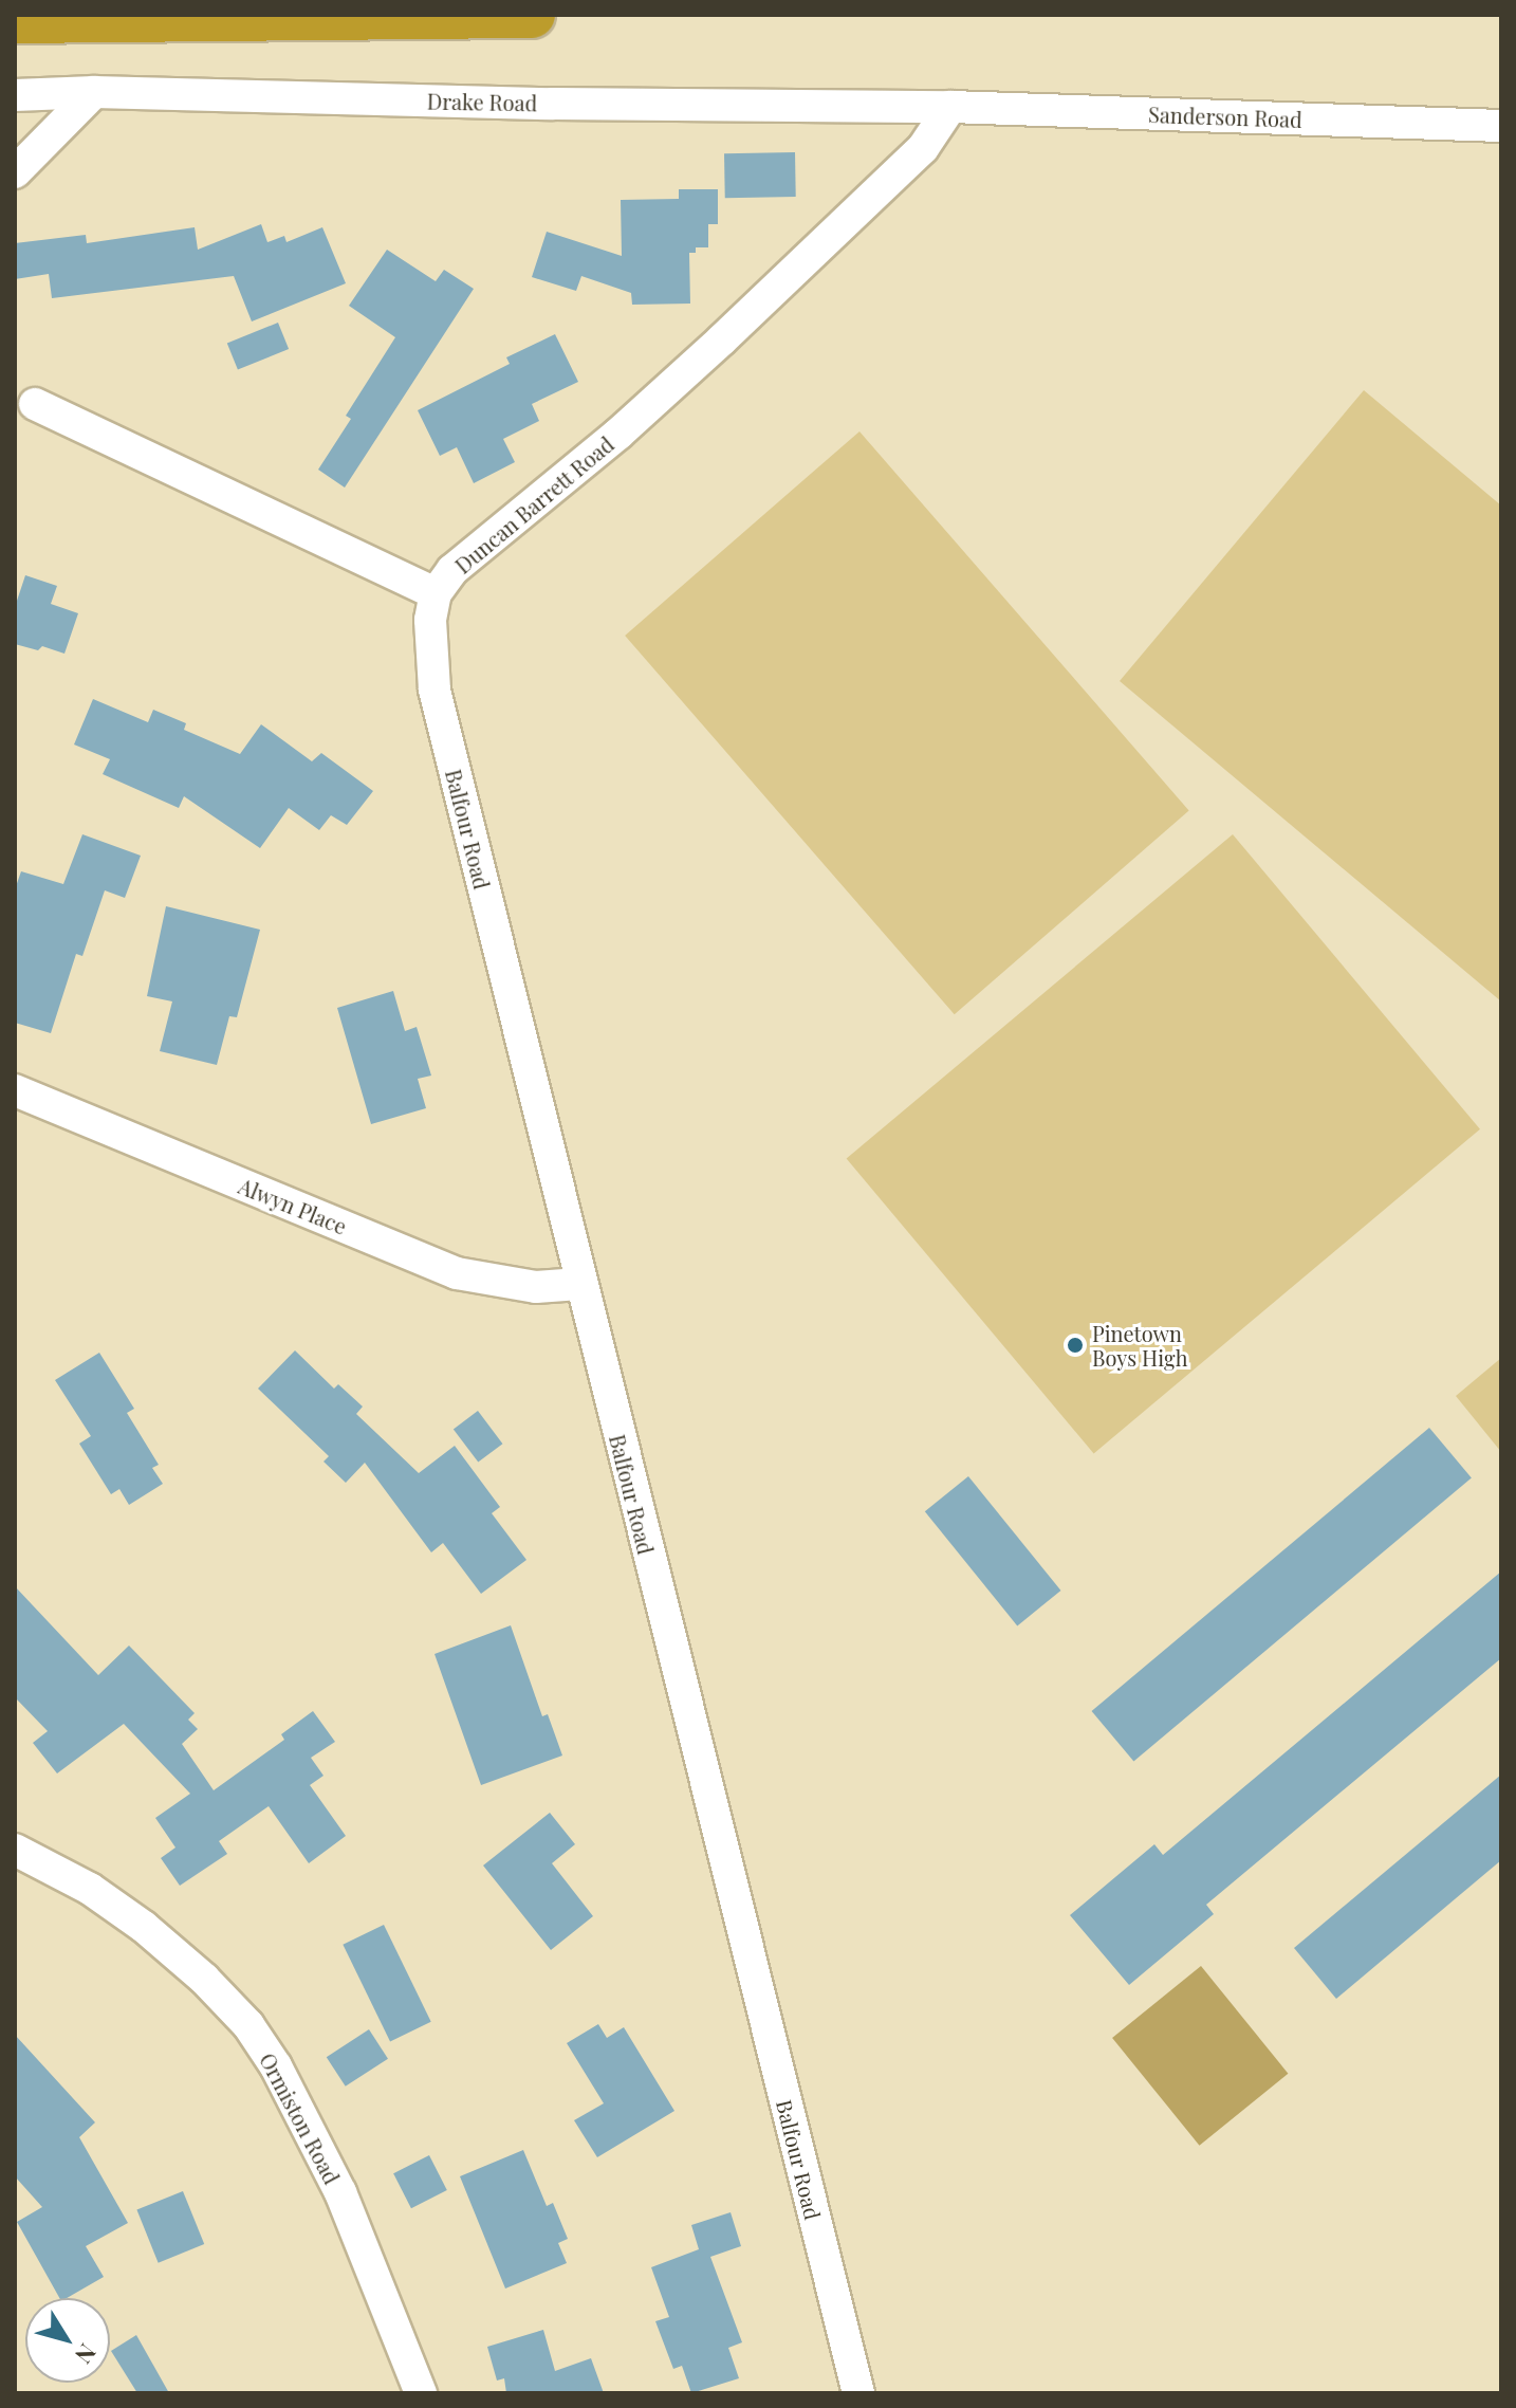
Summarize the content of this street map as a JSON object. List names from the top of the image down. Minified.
{"streets":{"street":["Drake Road","Sanderson Road","Duncan Barrett Road","Balfour Road","Alwyn Place","Ormiston Road"]},"crossings":[["Drake Road","Sanderson Road"],["Drake Road","Duncan Barrett Road"],["Sanderson Road","Duncan Barrett Road"],["Duncan Barrett Road","Balfour Road"],["Balfour Road","Alwyn Place"]],"places":["Pinetown Boys High"],"north":"bottom right"}
